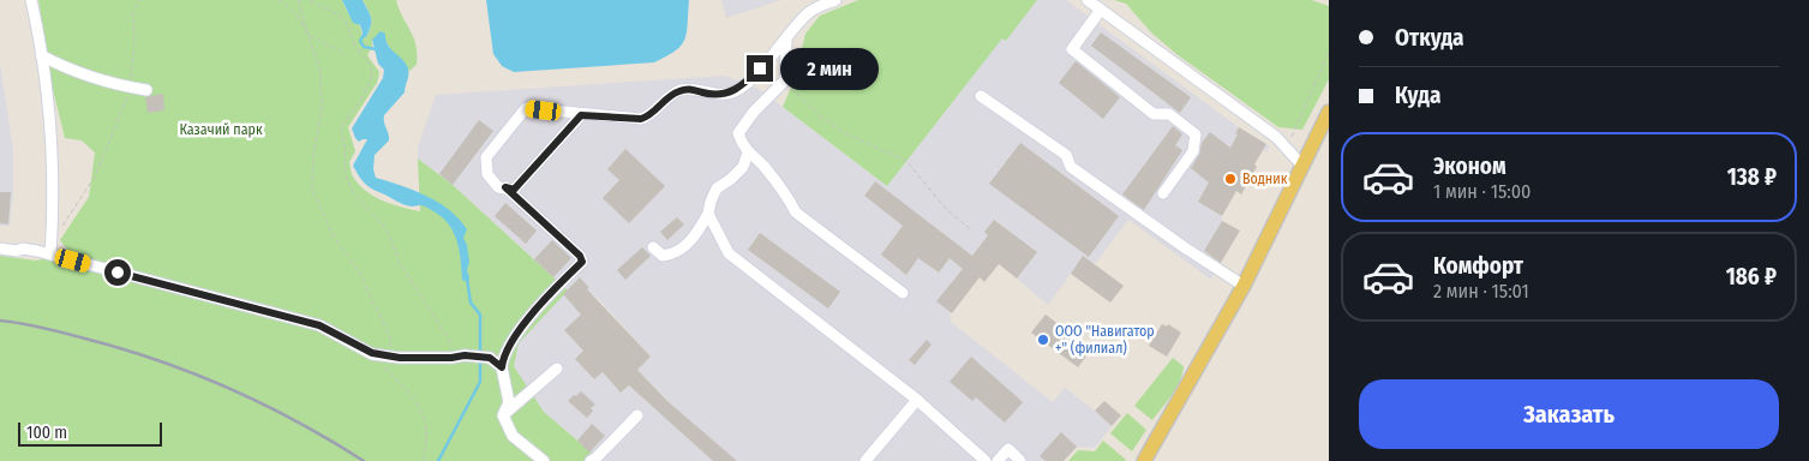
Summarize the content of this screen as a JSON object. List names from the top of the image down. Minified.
{"parks":["Казачий парк"],"places":["Водник","ООО \"Навигатор +\" (филиал)"],"scale_bar":"100 m","page":{"banner":["Откуда","Куда"],"bubble":"2 мин","list":[{"name":"Эконом","note":"1 мин · 15:00","value":"138 ₽"},{"name":"Комфорт","note":"2 мин · 15:01","value":"186 ₽"}],"buttons":"Заказать","scale":"100 m"}}
